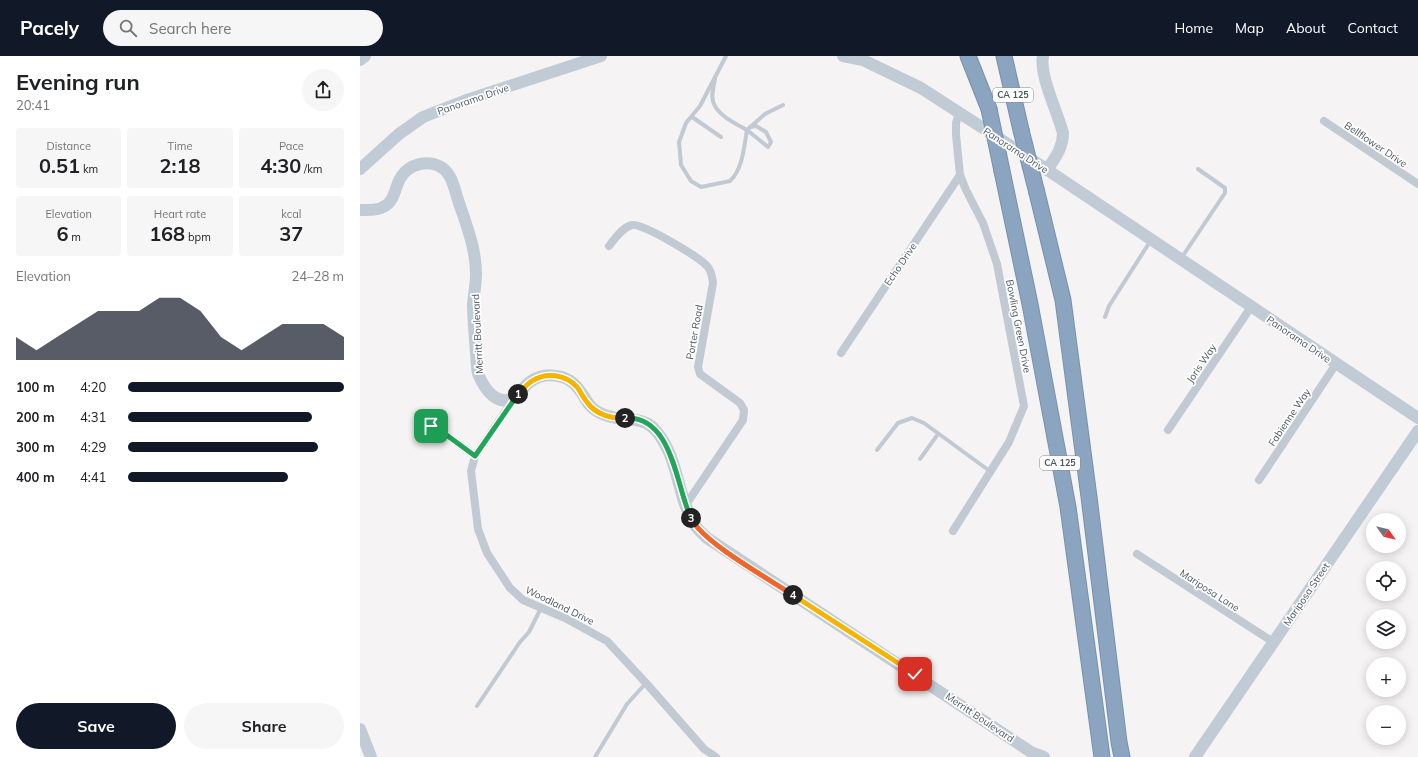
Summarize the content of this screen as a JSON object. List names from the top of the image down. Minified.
{"streets":{"highway":["CA 125"],"street":["Panorama Drive","Bellflower Drive","Echo Drive","Bowling Green Drive","Porter Road","Merritt Boulevard","Joris Way","Fabienne Way","Mariposa Lane","Mariposa Street","Woodland Drive"]},"crossings":[["Panorama Drive","Bowling Green Drive"],["Panorama Drive","Joris Way"],["Panorama Drive","Fabienne Way"],["Echo Drive","Bowling Green Drive"],["Porter Road","Merritt Boulevard"],["Merritt Boulevard","Woodland Drive"],["Mariposa Lane","Mariposa Street"]],"north":"bottom right","page":{"header":"Pacely","search":"Search here","nav":["Home","Map","About","Contact"],"heading":["Evening run","20:41"],"stats":[["Distance","0.51 km"],["Time","2:18"],["Pace","4:30 /km"],["Elevation","6 m"],["Heart rate","168 bpm"],["kcal","37"]],"chart":["Elevation","24–28 m"],"list":[{"name":"100 m","note":"4:20"},{"name":"200 m","note":"4:31"},{"name":"300 m","note":"4:29"},{"name":"400 m","note":"4:41"}],"pins":["1","2","3","4"],"map_buttons":["+","−"],"buttons":["Save","Share"]}}
